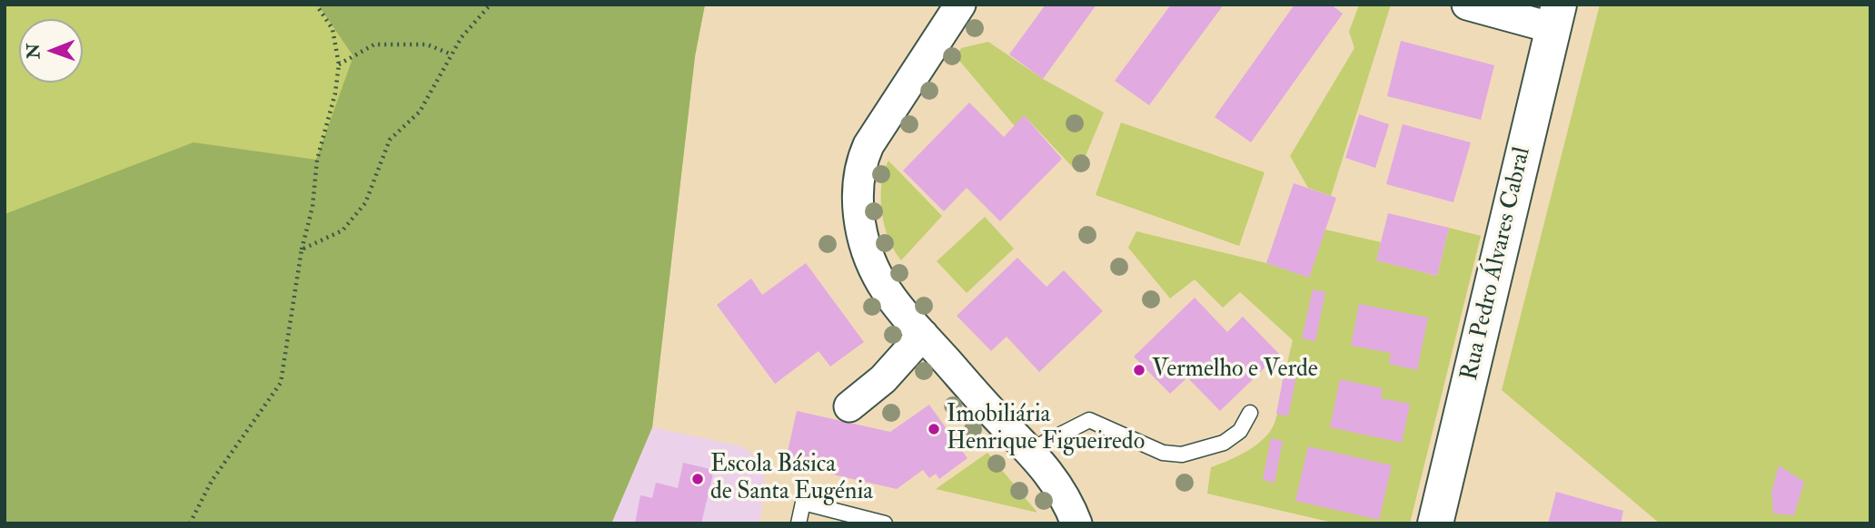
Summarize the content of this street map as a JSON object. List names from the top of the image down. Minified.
{"streets":{"main road":["Rua Pedro Álvares Cabral"]},"places":["Vermelho e Verde","Imobiliária Henrique Figueiredo","Escola Básica de Santa Eugénia"],"north":"left"}
